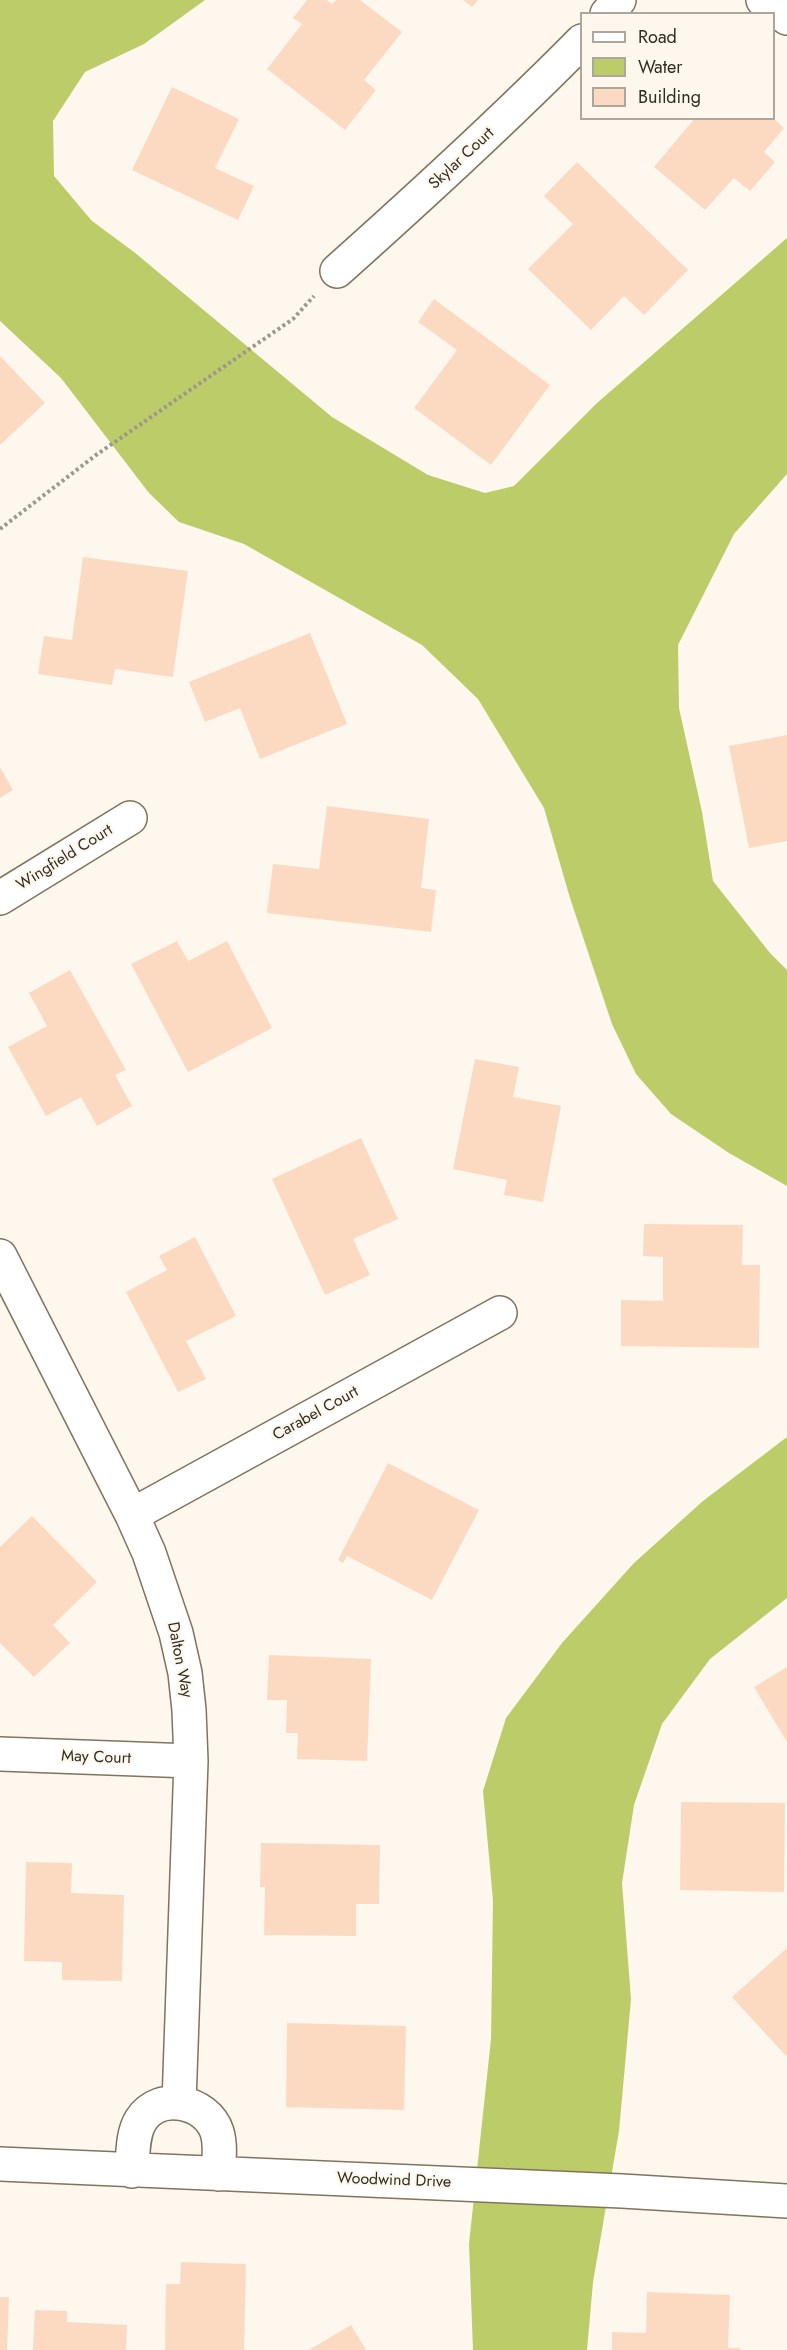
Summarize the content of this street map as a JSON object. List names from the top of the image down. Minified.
{"streets":{"street":["Skylar Court","Wingfield Court","Carabel Court","Dalton Way","May Court","Woodwind Drive"]},"crossings":[["Carabel Court","Dalton Way"],["Dalton Way","May Court"]],"legend":["Road","Water","Building"]}
